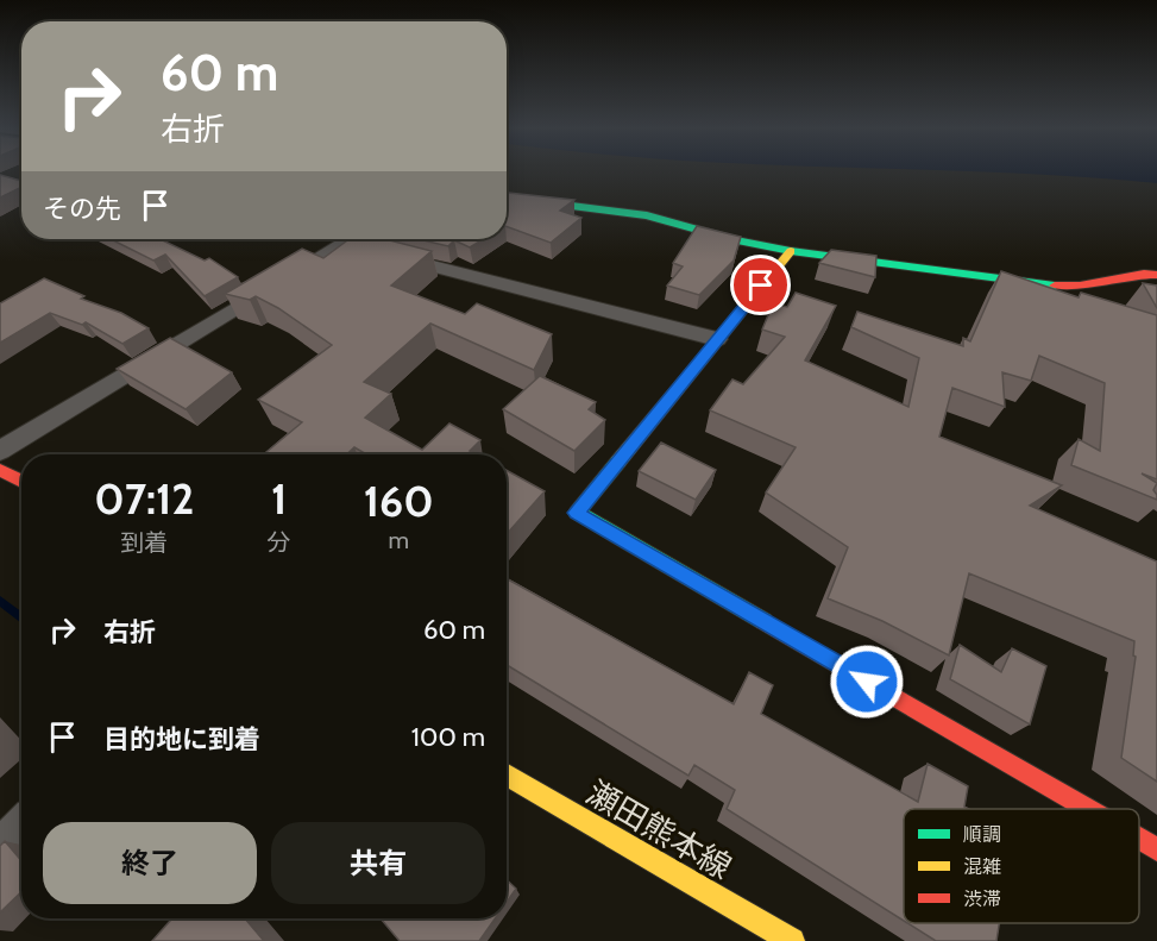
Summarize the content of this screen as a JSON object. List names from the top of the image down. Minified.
{"streets":{"street":["瀬田熊本線"]},"legend":["順調","混雑","渋滞"],"page":{"turn":["60 m","右折"],"then":"その先","eta":["07:12","到着","1","分","160","m"],"list":[{"name":"右折","value":"60 m"},{"name":"目的地に到着","value":"100 m"}],"buttons":["終了","共有"]}}
